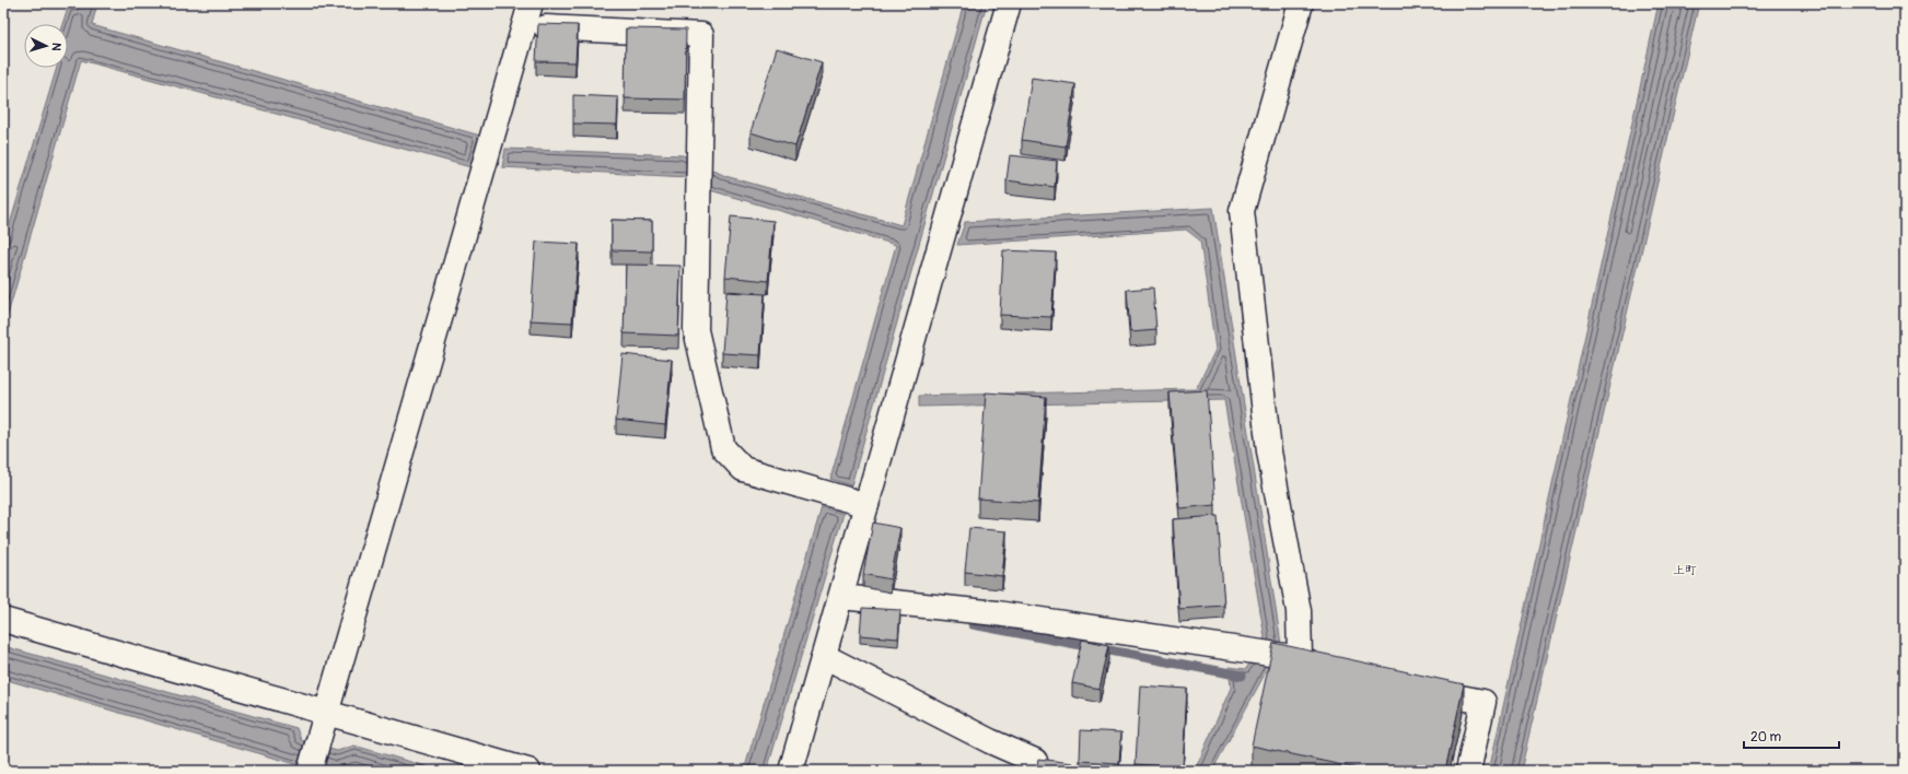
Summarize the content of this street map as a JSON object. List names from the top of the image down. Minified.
{"districts":["上町"],"scale_bar":"20 m","north":"right"}
